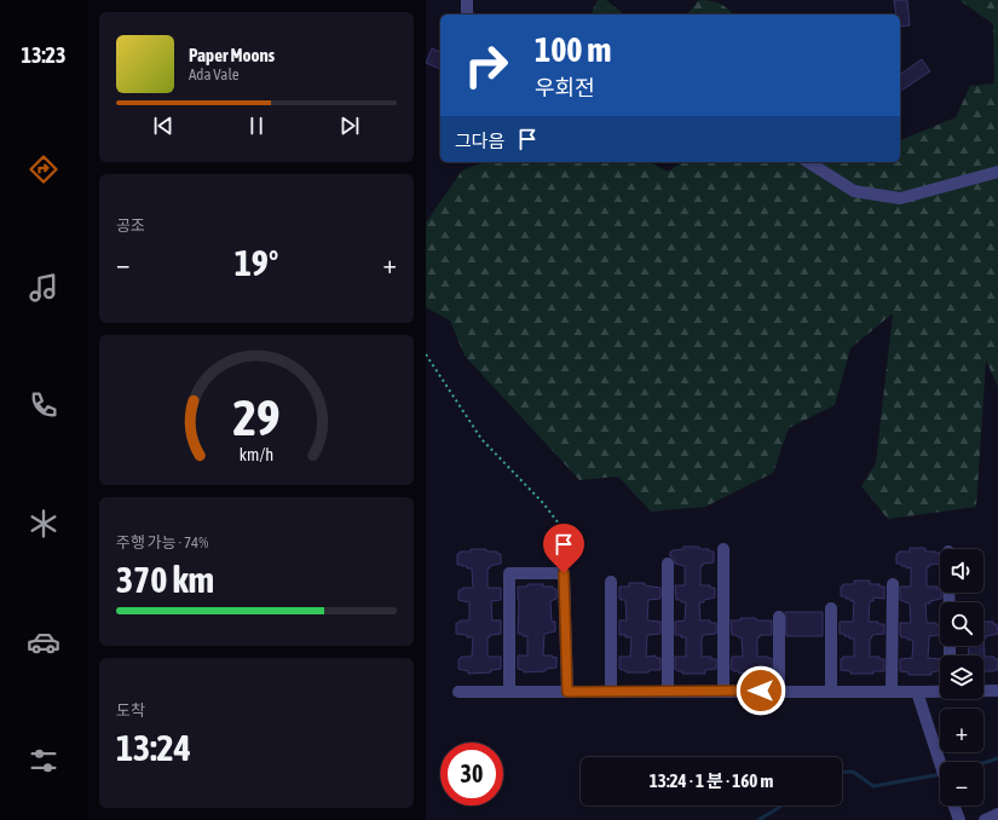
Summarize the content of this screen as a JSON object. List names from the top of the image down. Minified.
{"page":{"tabs":"13:23","turn":["100 m","우회전"],"song":["Paper Moons","Ada Vale"],"then":"그다음","tile":["공조",["주행 가능 · 74%","370 km"],["도착","13:24"]],"heat":["−","19°","+"],"map_buttons":["+","−"],"limit":"30","trip":"13:24 · 1 분 · 160 m","gauge":["29","km/h"]}}
